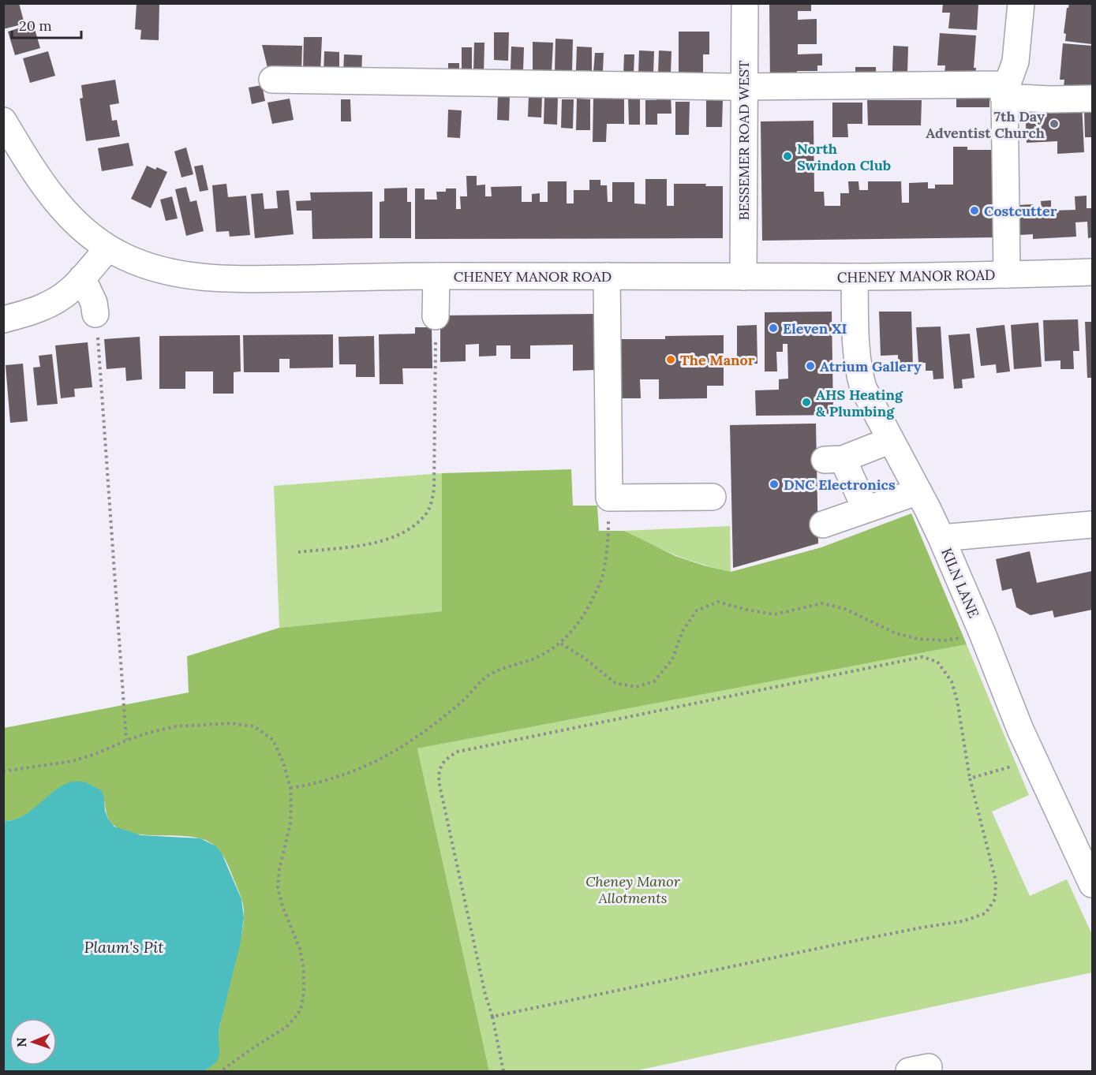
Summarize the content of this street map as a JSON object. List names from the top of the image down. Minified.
{"streets":{"street":["BESSEMER ROAD WEST","CHENEY MANOR ROAD","KILN LANE"]},"crossings":[["BESSEMER ROAD WEST","CHENEY MANOR ROAD"],["CHENEY MANOR ROAD","KILN LANE"]],"water":["Plaum's Pit"],"parks":["Cheney Manor Allotments"],"places":["7th Day Adventist Church","North Swindon Club","Costcutter","Eleven XI","The Manor","Atrium Gallery","AHS Heating & Plumbing","DNC Electronics"],"scale_bar":"20 m","north":"left"}
